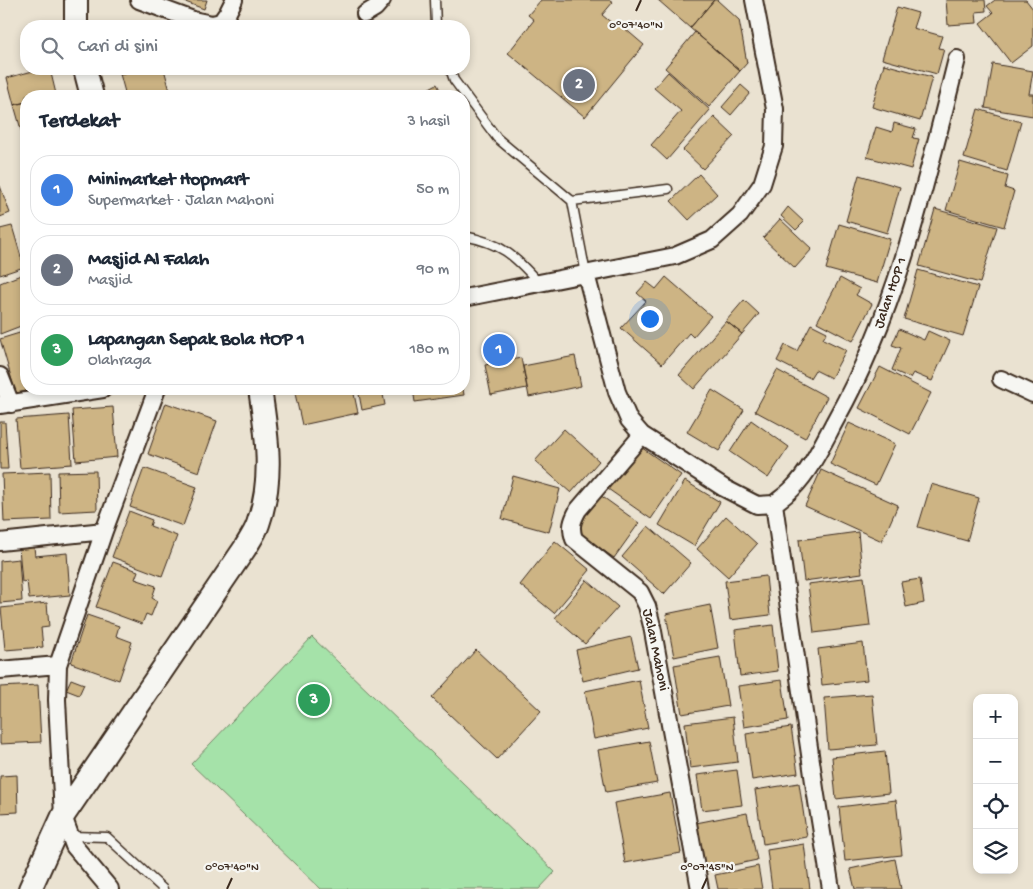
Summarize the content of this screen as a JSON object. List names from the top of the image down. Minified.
{"streets":{"street":["Jalan HOP 1","Jalan Mahoni"]},"page":{"search":"Cari di sini","pins":["2","1","3"],"heading":["Terdekat","3 hasil"],"list":[{"mark":"1","name":"Minimarket Hopmart","note":"Supermarket · Jalan Mahoni","value":"50 m"},{"mark":"2","name":"Masjid Al Falah","note":"Masjid","value":"90 m"},{"mark":"3","name":"Lapangan Sepak Bola HOP 1","note":"Olahraga","value":"180 m"}],"map_buttons":["+","−"]},"coordinates":["0°07'40\"N","0°07'45\"N"]}
